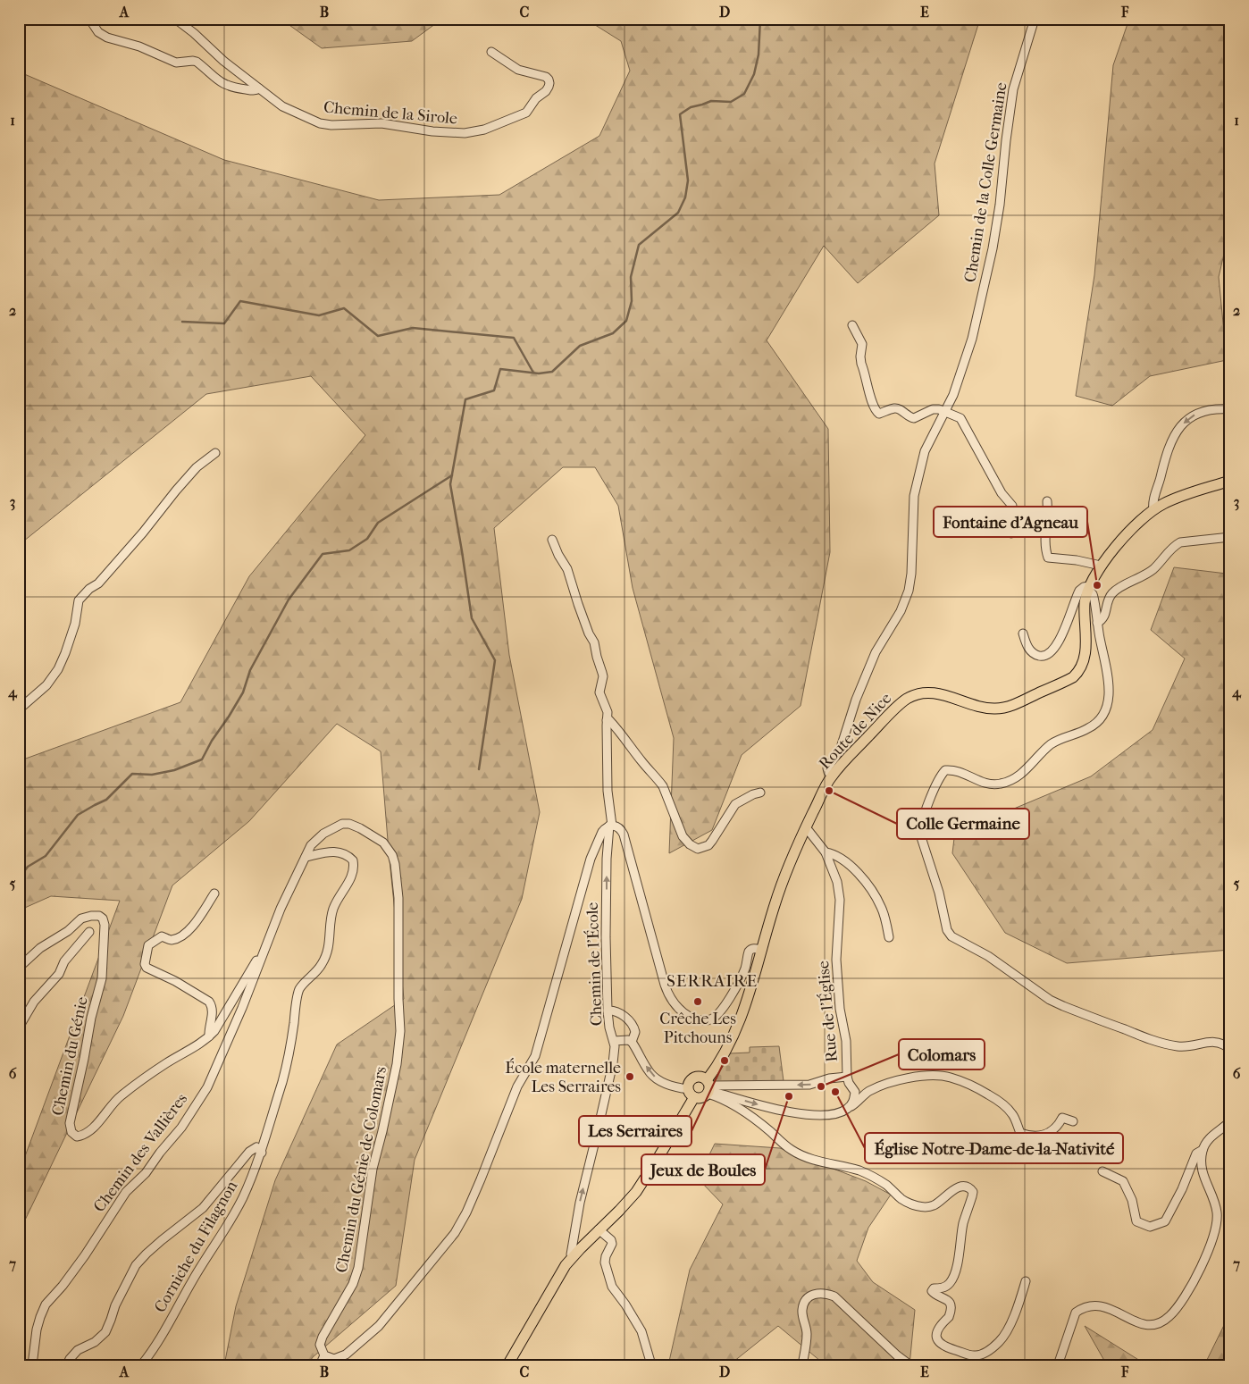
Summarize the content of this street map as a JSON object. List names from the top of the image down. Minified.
{"streets":{"main road":["Route de Nice"],"street":["Chemin de la Sirole","Chemin de la Colle Germaine","Chemin de l'École","Rue de l'Église","Chemin du Génie","Chemin des Vallières","Chemin du Génie de Colomars","Corniche du Filagnon"]},"crossings":[["Chemin de la Colle Germaine","Route de Nice"],["Route de Nice","Rue de l'Église"],["Chemin du Génie","Chemin des Vallières"],["Chemin du Génie","Chemin du Génie de Colomars"],["Chemin des Vallières","Chemin du Génie de Colomars"],["Chemin du Génie de Colomars","Corniche du Filagnon"]],"one_way":["Chemin de l'École"],"districts":["SERRAIRE"],"places":["Fontaine d'Agneau","Colle Germaine","Crêche Les Pitchouns","Les Serraires","École maternelle Les Serraires","Colomars","Église Notre-Dame-de-la-Nativité","Jeux de Boules"],"grid":{"columns":["A","B","C","D","E","F"],"rows":["1","2","3","4","5","6","7"]}}
